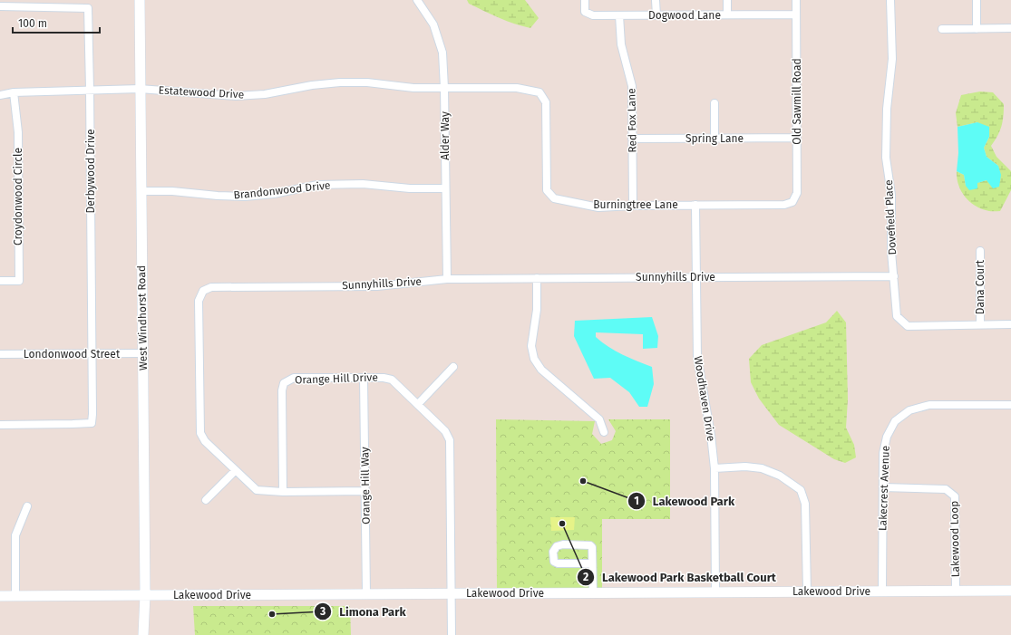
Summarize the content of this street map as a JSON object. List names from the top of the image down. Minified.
{"streets":{"street":["Dogwood Lane","Estatewood Drive","Old Sawmill Road","Red Fox Lane","Alder Way","Spring Lane","Derbywood Drive","Brandonwood Drive","Croydonwood Circle","Burningtree Lane","Dovefield Place","Sunnyhills Drive","Dana Court","West Windhorst Road","Londonwood Street","Orange Hill Drive","Woodhaven Drive","Orange Hill Way","Lakecrest Avenue","Lakewood Loop","Lakewood Drive"]},"crossings":[["Dogwood Lane","Old Sawmill Road"],["Dogwood Lane","Red Fox Lane"],["Estatewood Drive","Alder Way"],["Estatewood Drive","Derbywood Drive"],["Estatewood Drive","Croydonwood Circle"],["Estatewood Drive","Burningtree Lane"],["Estatewood Drive","West Windhorst Road"],["Old Sawmill Road","Spring Lane"],["Old Sawmill Road","Burningtree Lane"],["Red Fox Lane","Spring Lane"],["Red Fox Lane","Burningtree Lane"],["Alder Way","Brandonwood Drive"],["Alder Way","Burningtree Lane"],["Alder Way","Sunnyhills Drive"],["Derbywood Drive","Londonwood Street"],["Brandonwood Drive","West Windhorst Road"],["Burningtree Lane","Woodhaven Drive"],["Dovefield Place","Sunnyhills Drive"],["Dovefield Place","Dana Court"],["Sunnyhills Drive","Orange Hill Drive"],["Sunnyhills Drive","Woodhaven Drive"],["Sunnyhills Drive","Orange Hill Way"],["West Windhorst Road","Londonwood Street"],["West Windhorst Road","Lakewood Drive"],["Orange Hill Drive","Orange Hill Way"],["Orange Hill Drive","Lakewood Drive"],["Woodhaven Drive","Lakewood Drive"],["Orange Hill Way","Lakewood Drive"],["Lakecrest Avenue","Lakewood Loop"],["Lakecrest Avenue","Lakewood Drive"],["Lakewood Loop","Lakewood Drive"]],"places":["Lakewood Park","Lakewood Park Basketball Court","Limona Park"],"scale_bar":"100 m"}
